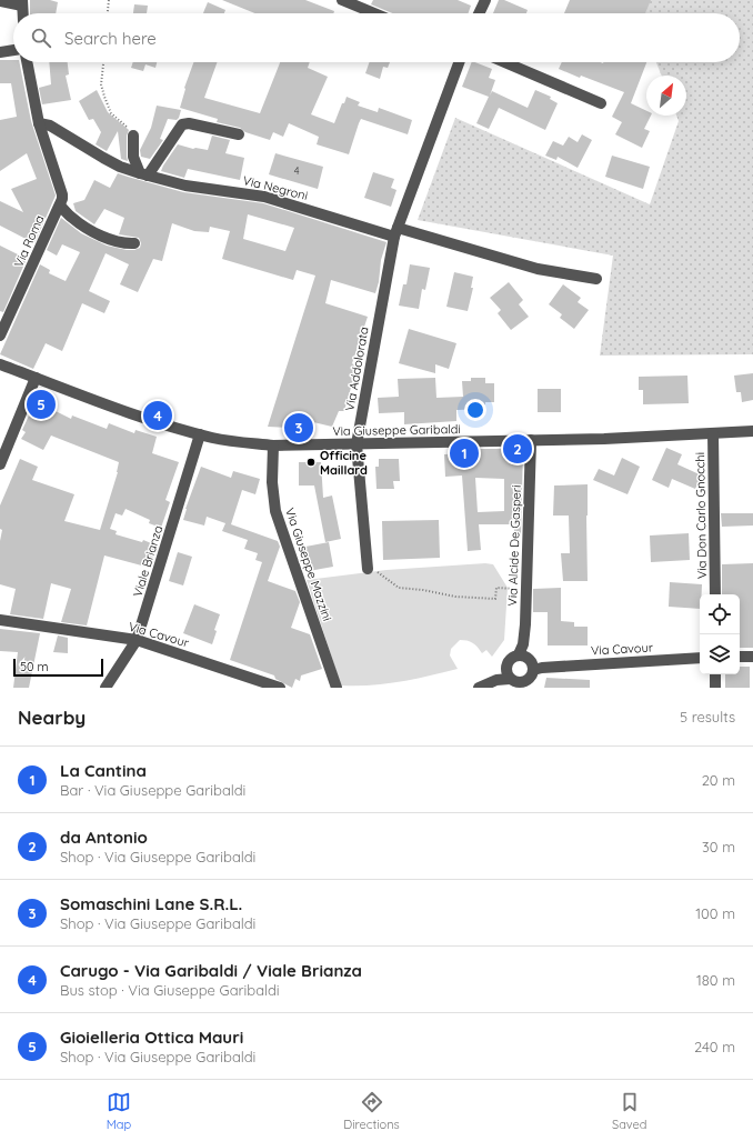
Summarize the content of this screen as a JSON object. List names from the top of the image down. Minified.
{"streets":{"street":["Via Negroni","Via Roma","Via Addolorata","Via Giuseppe Garibaldi","Via Don Carlo Gnocchi","Via Alcide De Gasperi","Viale Brianza","Via Giuseppe Mazzini","Via Cavour"]},"crossings":[["Via Negroni","Via Addolorata"],["Via Addolorata","Via Giuseppe Garibaldi"],["Via Giuseppe Garibaldi","Via Don Carlo Gnocchi"],["Via Giuseppe Garibaldi","Via Alcide De Gasperi"],["Via Giuseppe Garibaldi","Viale Brianza"],["Via Giuseppe Garibaldi","Via Giuseppe Mazzini"],["Via Alcide De Gasperi","Via Cavour"],["Viale Brianza","Via Cavour"]],"places":["Officine Maillard"],"house_numbers":["4"],"scale_bar":"50 m","north":"top right","page":{"search":"Search here","pins":["5","4","3","2","1"],"scale":"50 m","heading":["Nearby","5 results"],"list":[{"mark":"1","name":"La Cantina","note":"Bar · Via Giuseppe Garibaldi","value":"20 m"},{"mark":"2","name":"da Antonio","note":"Shop · Via Giuseppe Garibaldi","value":"30 m"},{"mark":"3","name":"Somaschini Lane S.R.L.","note":"Shop · Via Giuseppe Garibaldi","value":"100 m"},{"mark":"4","name":"Carugo - Via Garibaldi / Viale Brianza","note":"Bus stop · Via Giuseppe Garibaldi","value":"180 m"},{"mark":"5","name":"Gioielleria Ottica Mauri","note":"Shop · Via Giuseppe Garibaldi","value":"240 m"}],"nav":["Map","Directions","Saved"]}}
